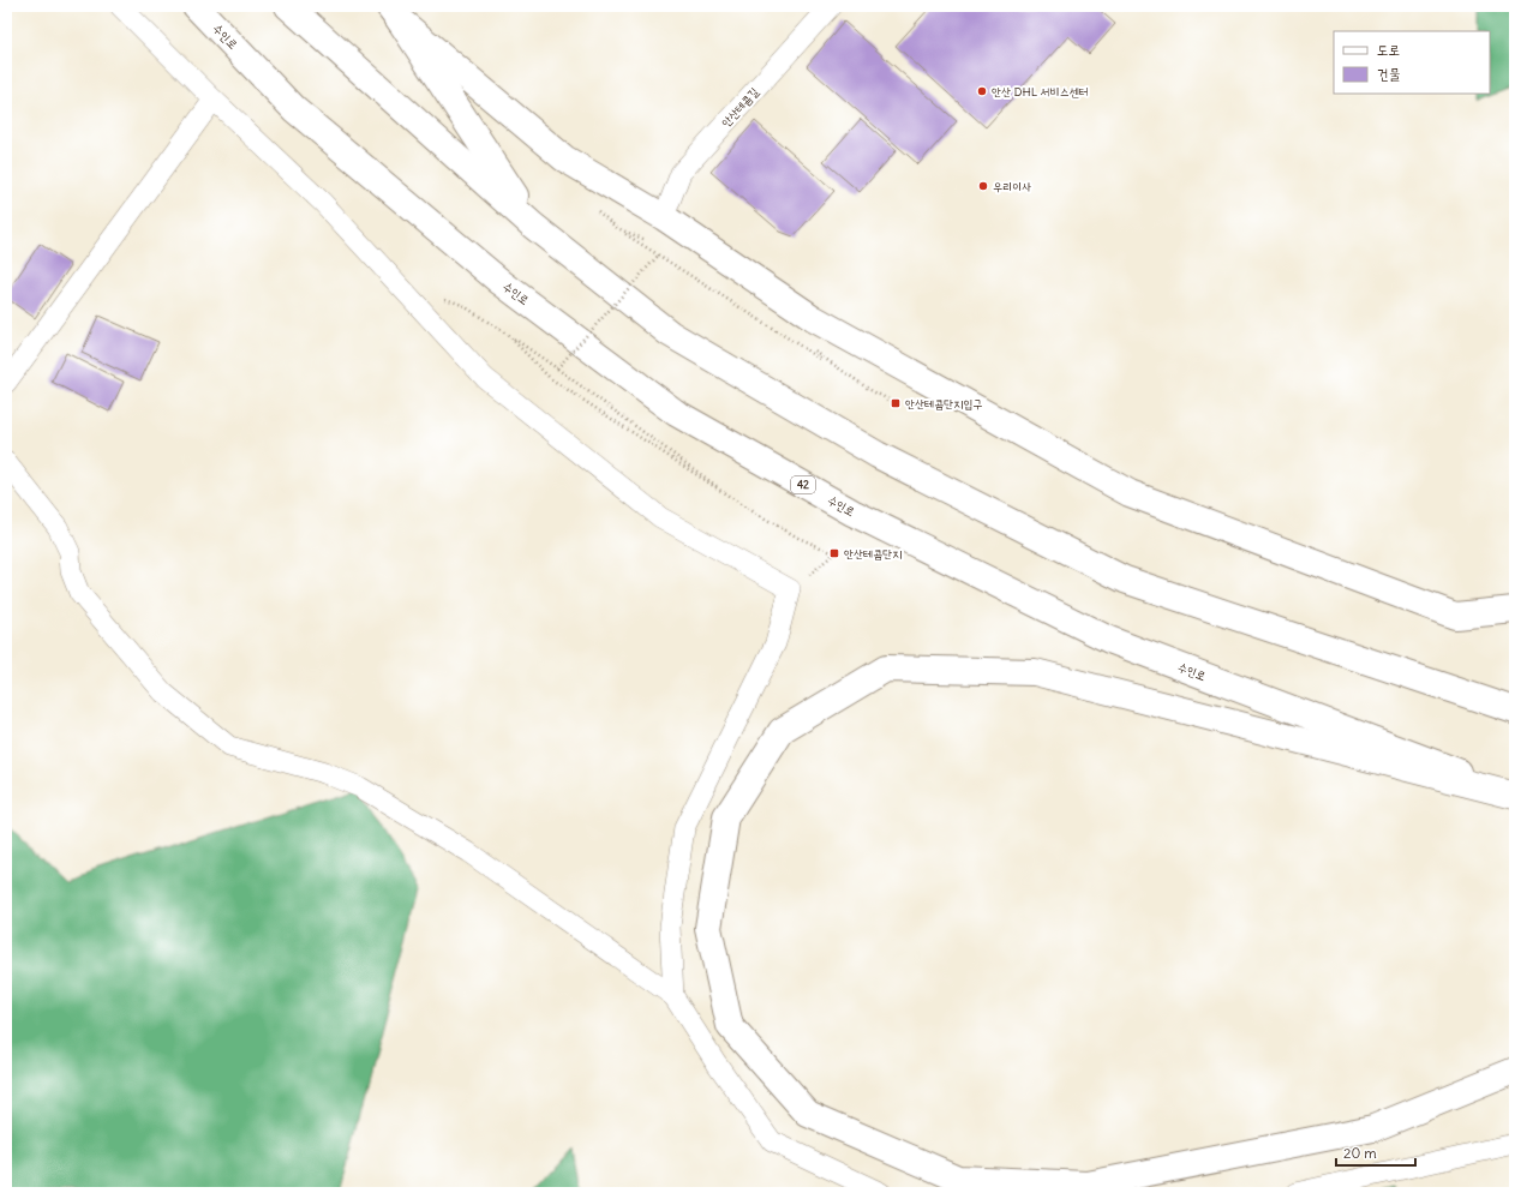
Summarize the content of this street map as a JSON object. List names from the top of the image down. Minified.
{"streets":{"main road":["수인로","42"],"street":["안산테콤길"]},"places":{"other":["안산 DHL 서비스센터","우리이사"],"transit":["안산테콤단지입구","안산테콤단지"]},"legend":["도로","건물"],"scale_bar":"20 m"}
